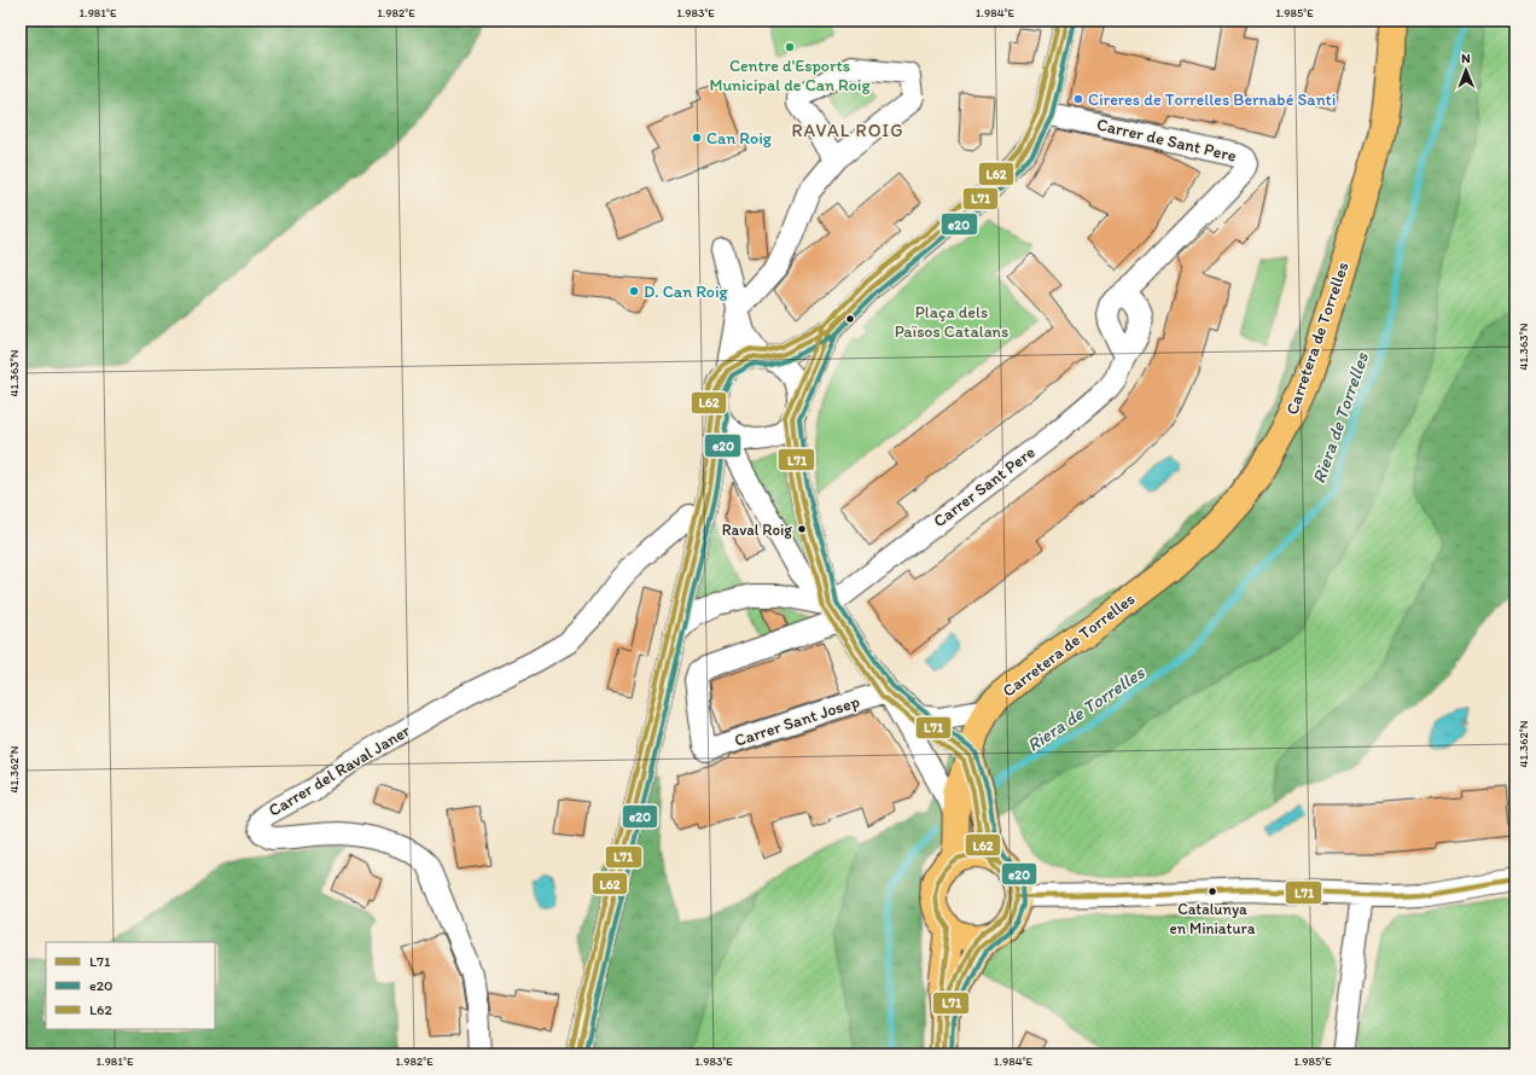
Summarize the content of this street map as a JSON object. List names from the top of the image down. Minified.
{"streets":{"main road":["Carretera de Torrelles"],"street":["Carrer de Sant Pere","Carrer Sant Pere","Carrer Sant Josep","Carrer del Raval Janer"]},"crossings":[["Carrer de Sant Pere","Carrer Sant Pere"],["Carrer Sant Pere","Carrer Sant Josep"]],"districts":["RAVAL ROIG"],"water":["Riera de Torrelles"],"parks":["Plaça dels Països Catalans"],"places":["Centre d'Esports Municipal de Can Roig","Cireres de Torrelles Bernabé Santi","Can Roig","D. Can Roig","Raval Roig","Catalunya en Miniatura"],"lines":["transit line L71","transit line L62","transit line e20"],"legend":["L71","e20","L62"],"north":"top","coordinates":["1.981°E","1.982°E","1.983°E","1.984°E","1.985°E","41.363°N","41.362°N"]}
